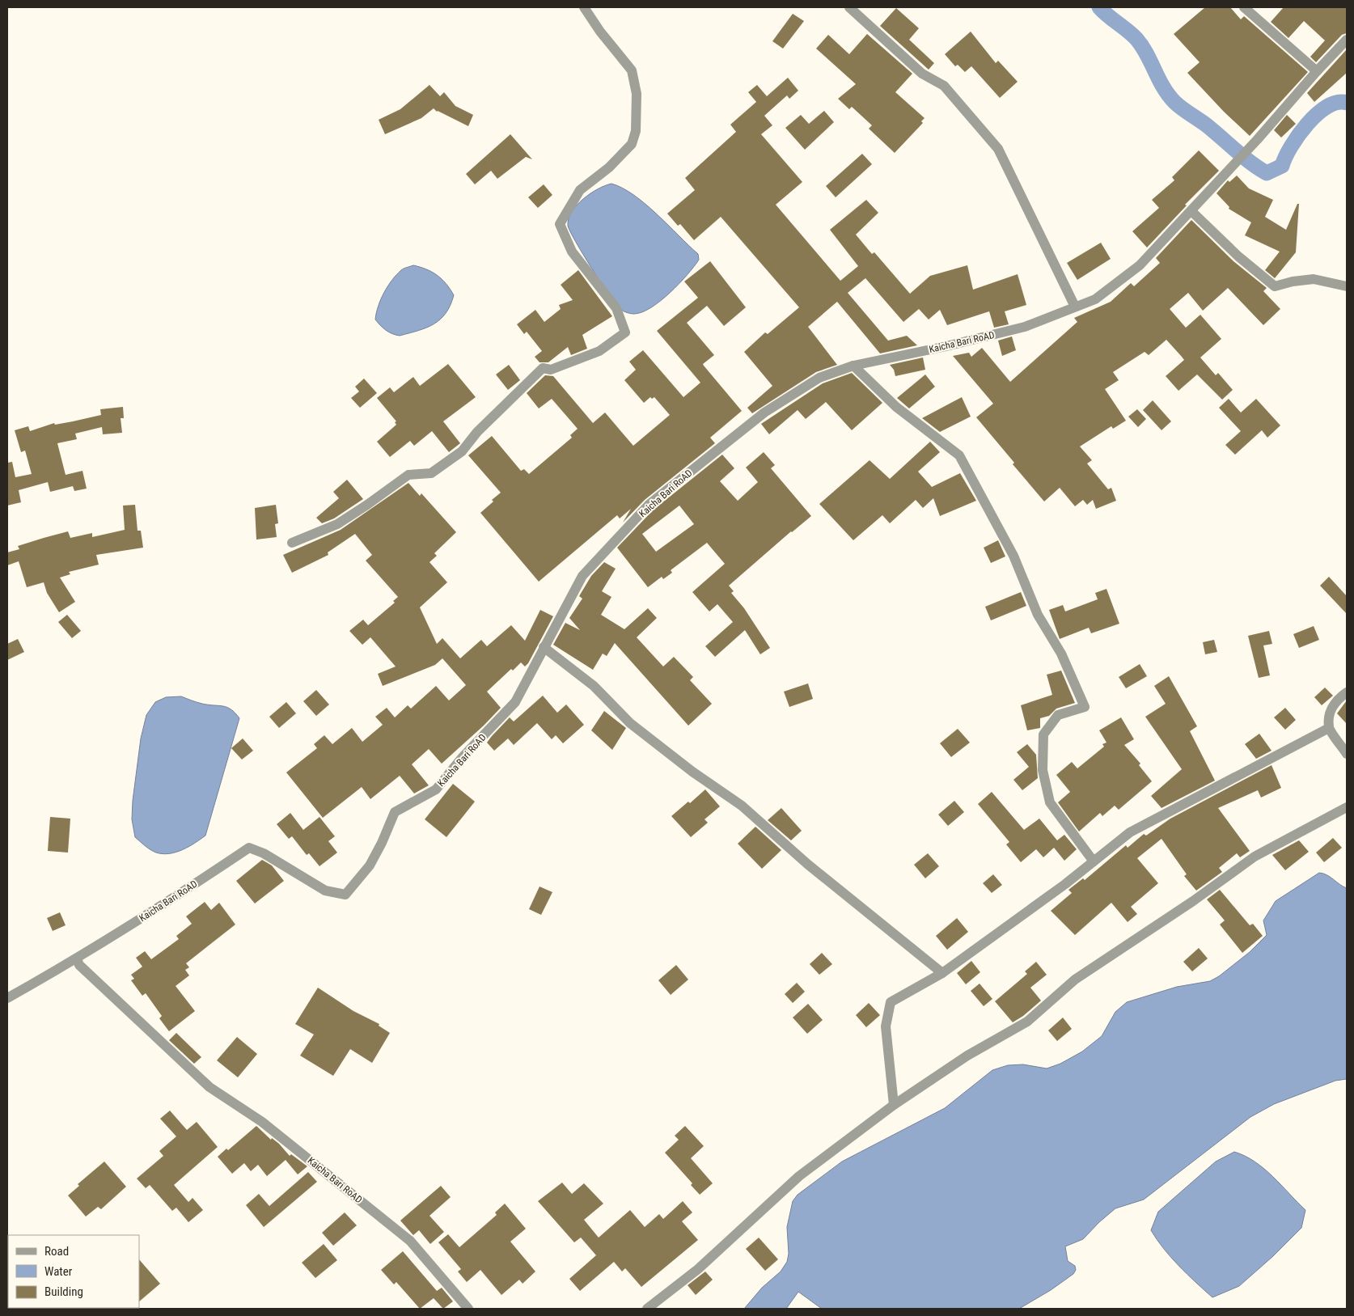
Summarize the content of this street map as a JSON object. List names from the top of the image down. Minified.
{"streets":{"street":["Kaicha Bari RoAD"]},"legend":["Road","Water","Building"]}
